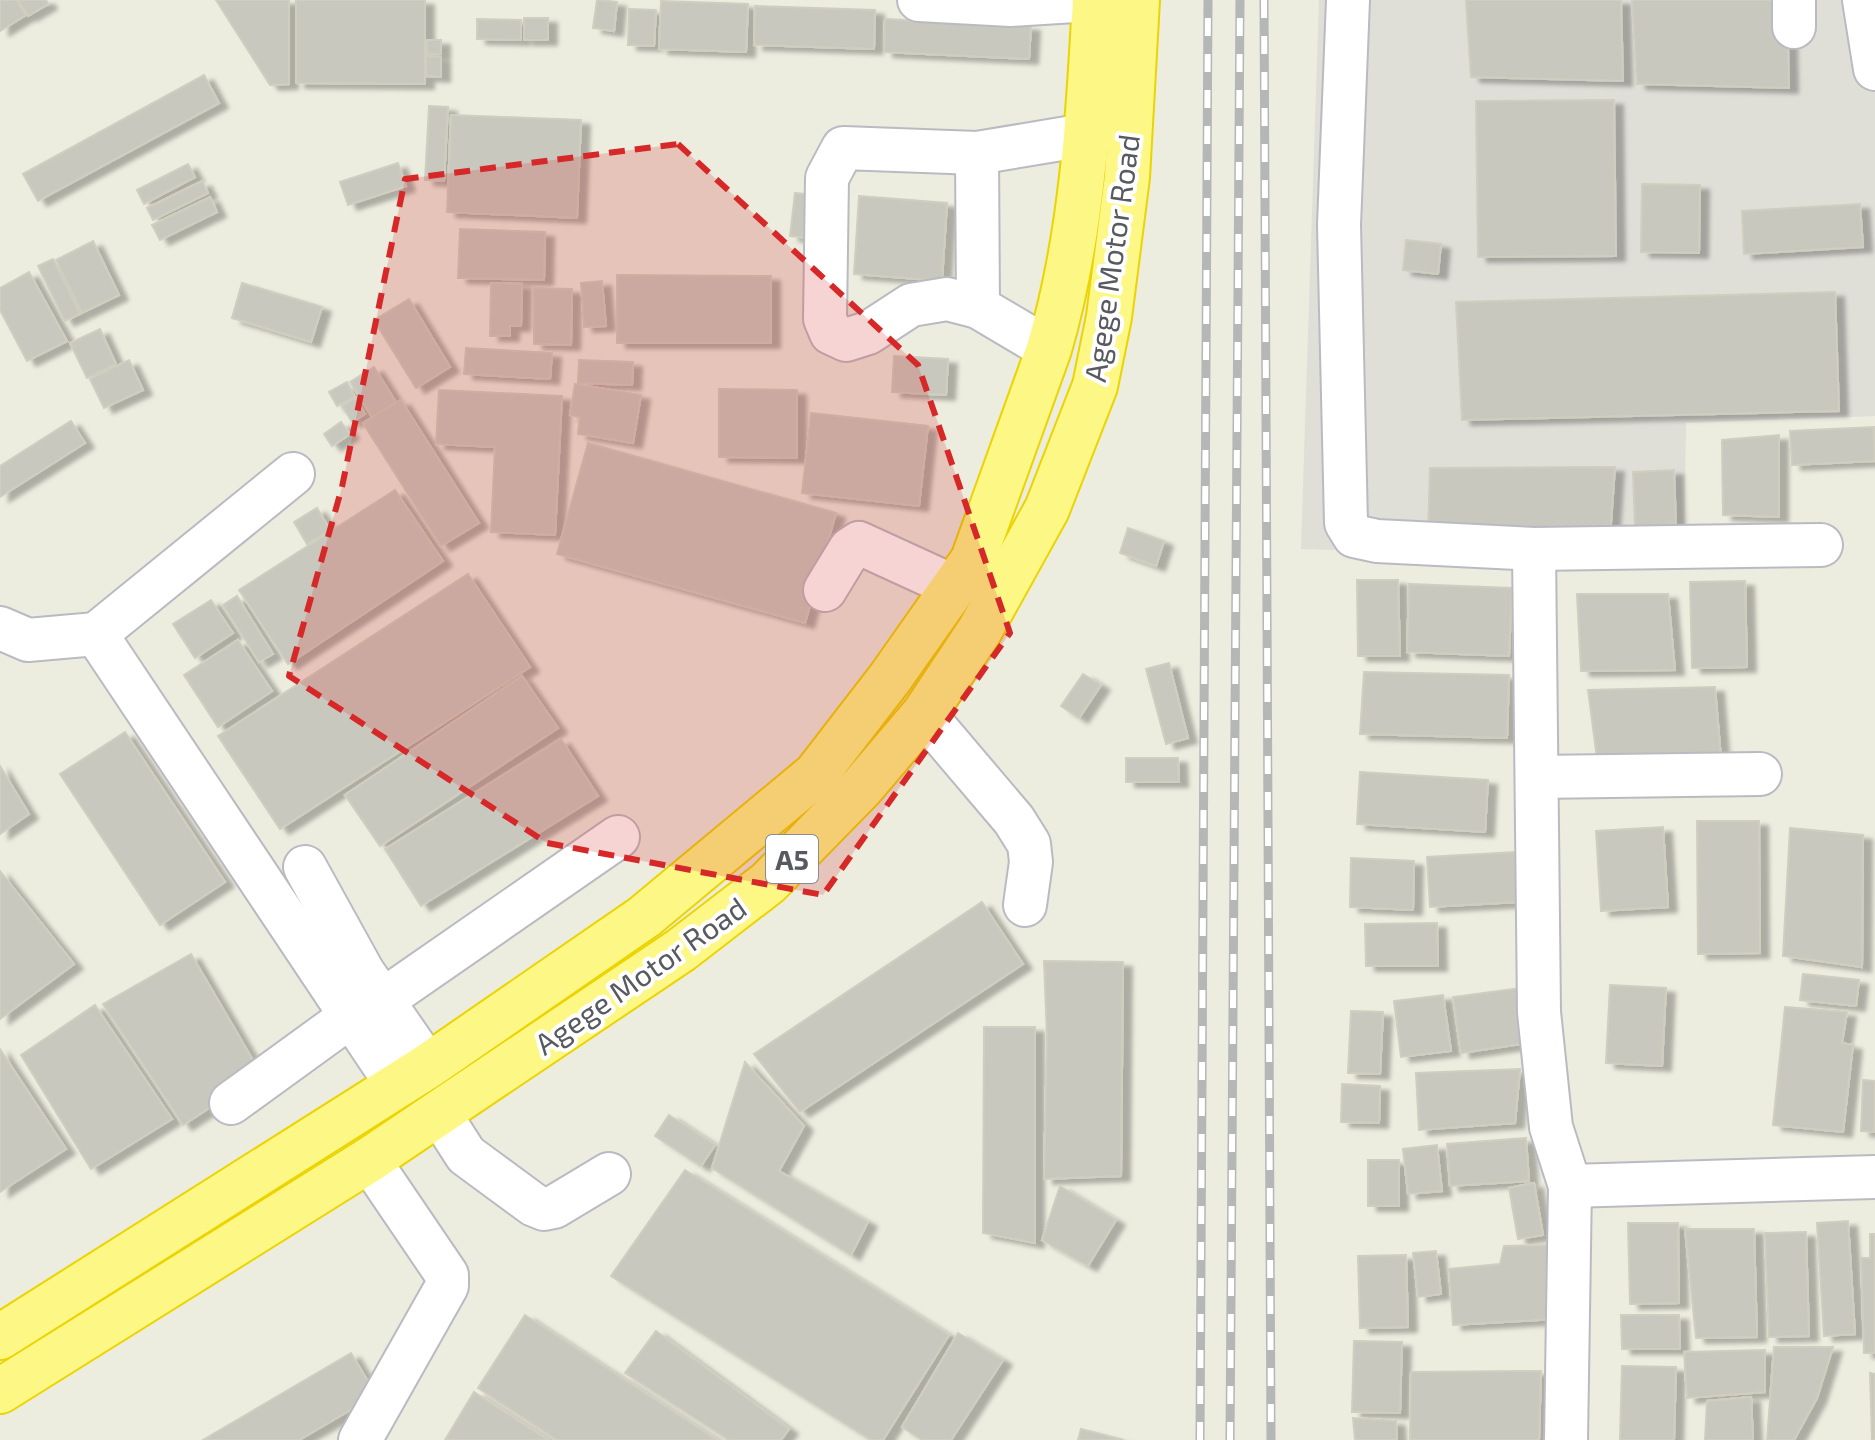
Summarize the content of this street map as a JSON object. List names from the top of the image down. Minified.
{"streets":{"highway":["Agege Motor Road","A5"]}}
